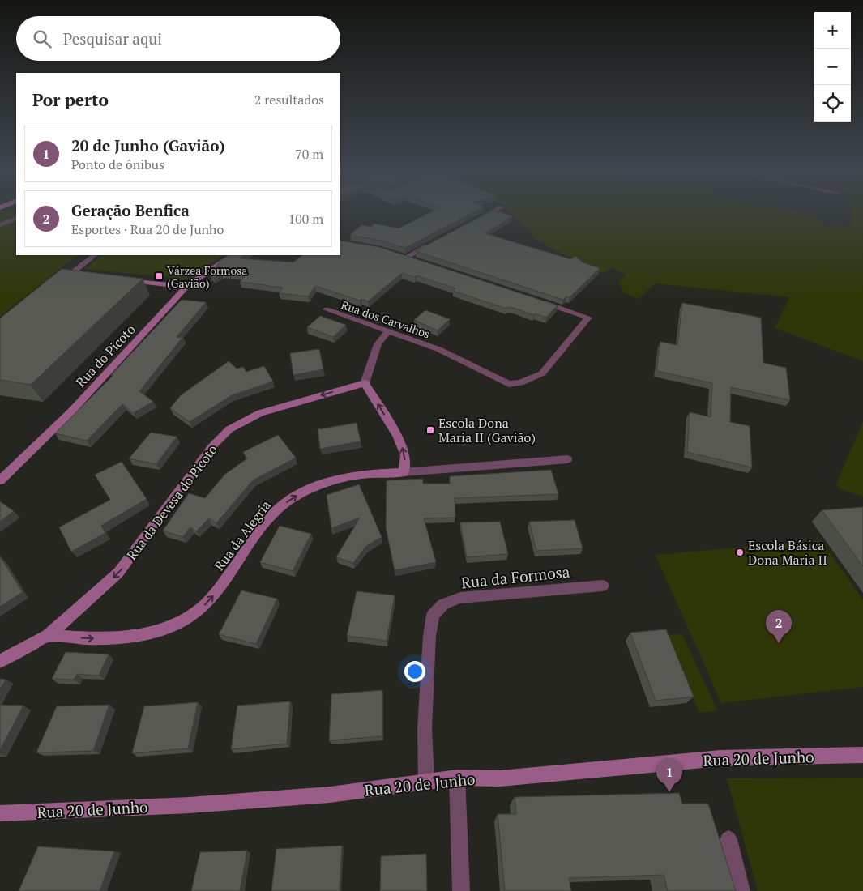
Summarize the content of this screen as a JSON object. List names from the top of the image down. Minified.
{"streets":{"street":["Rua dos Carvalhos","Rua do Picoto","Rua da Devesa do Picoto","Rua da Alegria","Rua da Formosa","Rua 20 de Junho"]},"crossings":[["Rua da Devesa do Picoto","Rua da Alegria"],["Rua da Formosa","Rua 20 de Junho"]],"one_way":["Rua da Devesa do Picoto","Rua da Alegria"],"places":{"transit":["Várzea Formosa (Gavião)","Escola Dona Maria II (Gavião)"],"other":["Escola Básica Dona Maria II"]},"page":{"map_buttons":["+","−"],"search":"Pesquisar aqui","heading":["Por perto","2 resultados"],"list":[{"mark":"1","name":"20 de Junho (Gavião)","note":"Ponto de ônibus","value":"70 m"},{"mark":"2","name":"Geração Benfica","note":"Esportes · Rua 20 de Junho","value":"100 m"}],"pins":["2","1"]}}
